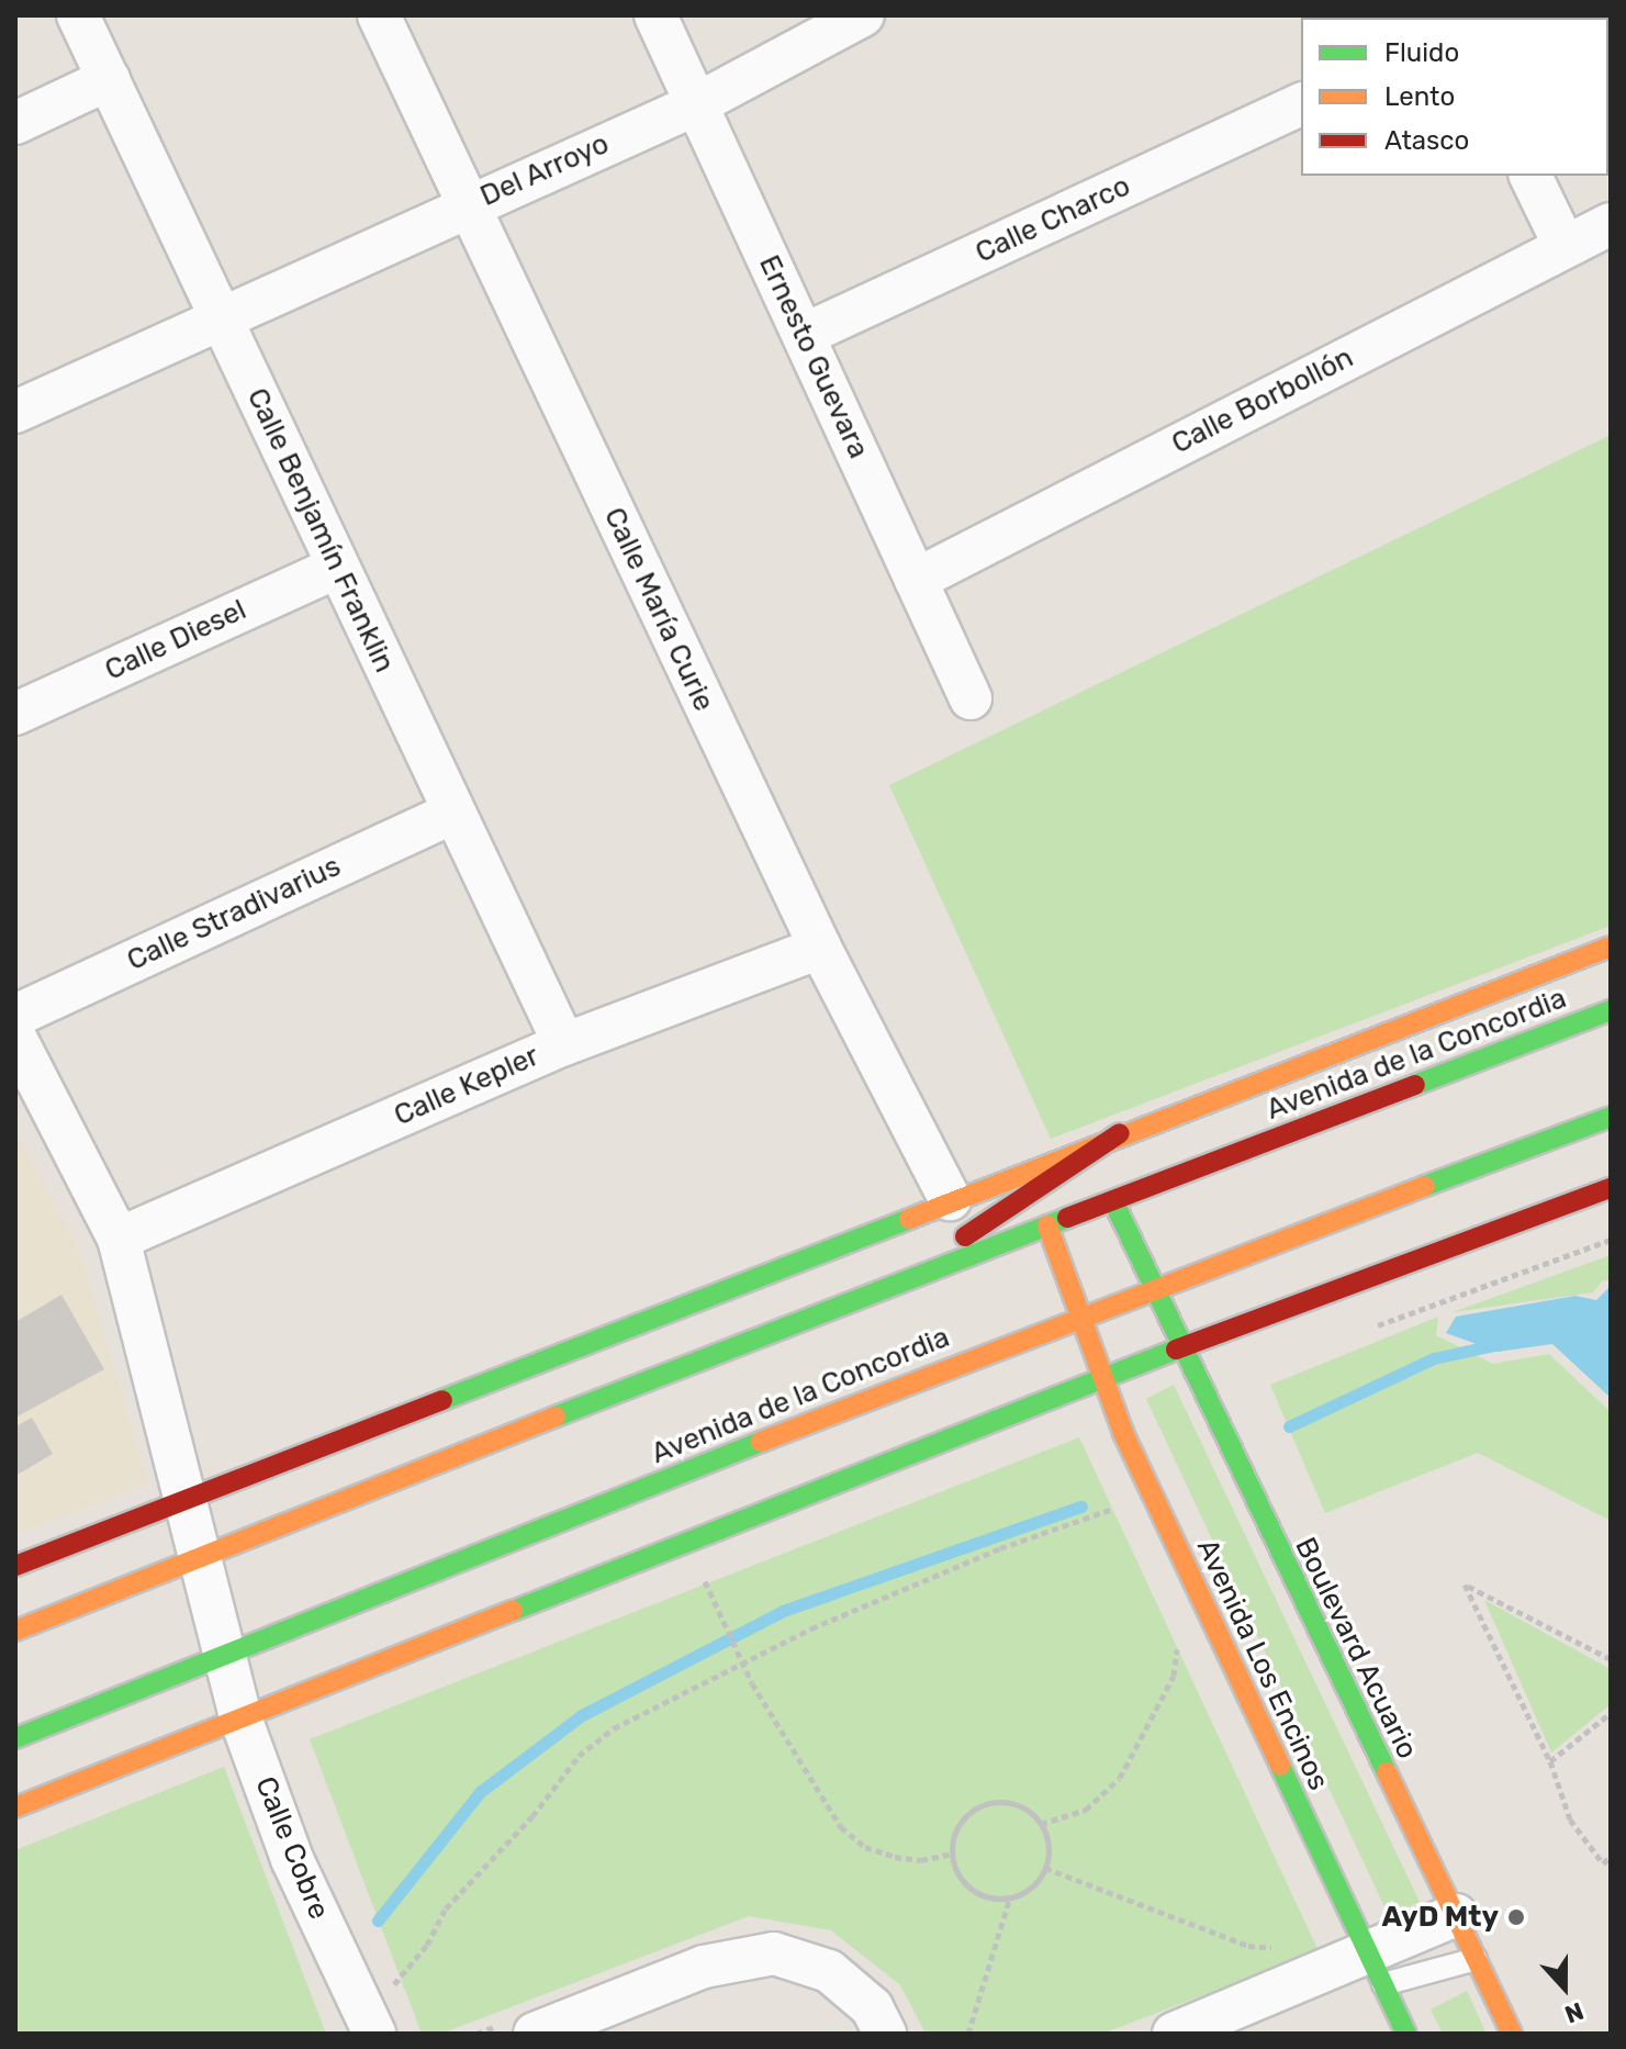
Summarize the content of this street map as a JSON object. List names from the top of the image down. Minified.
{"streets":{"street":["Del Arroyo","Calle Charco","Ernesto Guevara","Calle Borbollón","Calle Benjamín Franklin","Calle María Curie","Calle Diesel","Calle Stradivarius","Avenida de la Concordia","Calle Kepler","Boulevard Acuario","Avenida Los Encinos","Calle Cobre"]},"crossings":[["Del Arroyo","Ernesto Guevara"],["Del Arroyo","Calle Benjamín Franklin"],["Del Arroyo","Calle María Curie"],["Calle Charco","Ernesto Guevara"],["Ernesto Guevara","Calle Borbollón"],["Calle Benjamín Franklin","Calle Diesel"],["Calle Benjamín Franklin","Calle Stradivarius"],["Calle Benjamín Franklin","Calle Kepler"],["Calle María Curie","Avenida de la Concordia"],["Calle María Curie","Calle Kepler"],["Avenida de la Concordia","Boulevard Acuario"],["Avenida de la Concordia","Avenida Los Encinos"],["Avenida de la Concordia","Calle Cobre"],["Calle Kepler","Calle Cobre"]],"places":["AyD Mty"],"legend":["Fluido","Lento","Atasco"],"north":"bottom"}
